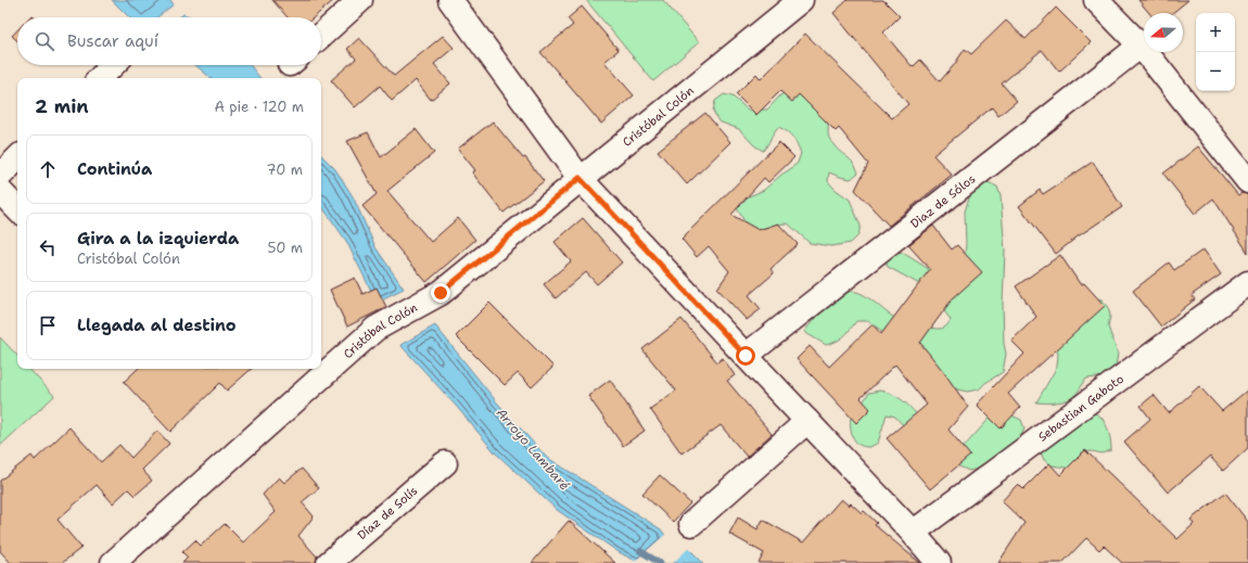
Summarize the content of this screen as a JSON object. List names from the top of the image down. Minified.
{"streets":{"street":["Cristóbal Colón","Diaz de Sólos","Sebastian Gaboto","Díaz de Solís"]},"water":["Arroyo Lambaré"],"north":"left","page":{"map_buttons":["+","−"],"search":"Buscar aquí","heading":["2 min","A pie · 120 m"],"list":[["Continúa","70 m"],["Gira a la izquierda","Cristóbal Colón","50 m"],"Llegada al destino"]}}
